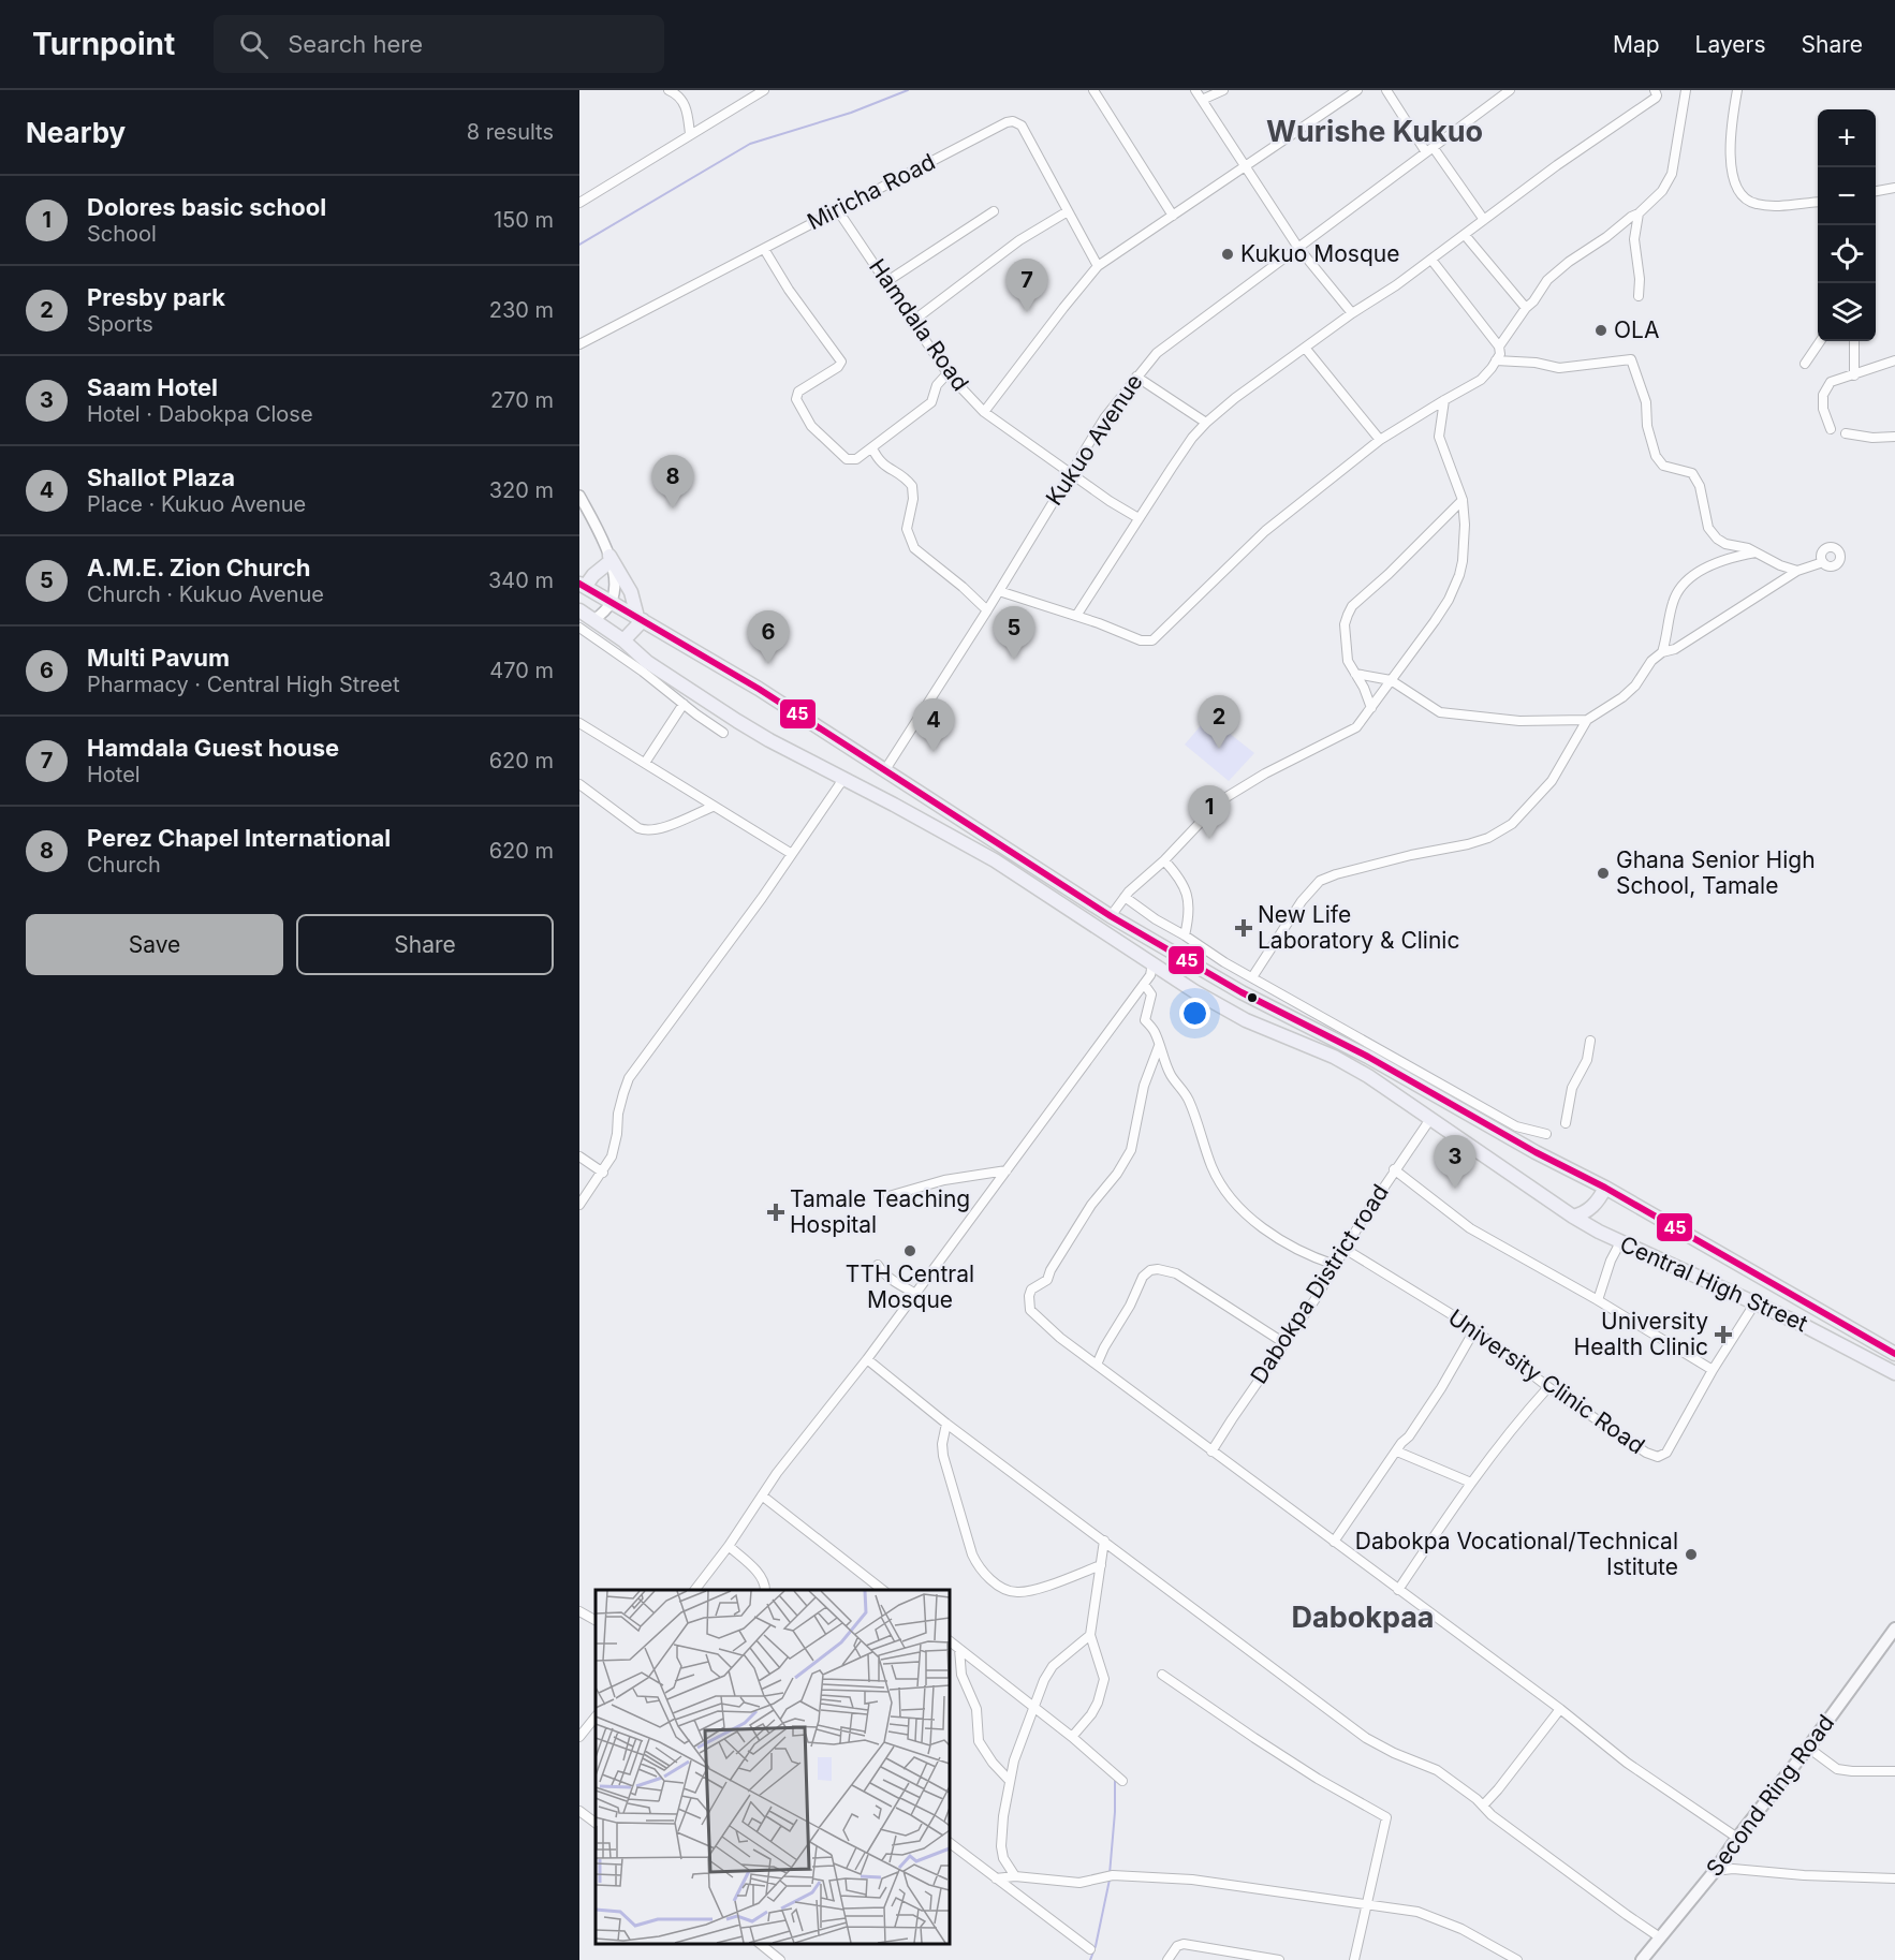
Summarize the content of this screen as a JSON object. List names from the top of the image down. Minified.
{"streets":{"highway":["Central High Street"],"main road":["Second Ring Road"],"street":["Miricha Road","Hamdala Road","Kukuo Avenue","Dabokpa District road","University Clinic Road"]},"crossings":[["Miricha Road","Hamdala Road"],["Hamdala Road","Kukuo Avenue"],["Dabokpa District road","Central High Street"],["Dabokpa District road","University Clinic Road"],["Central High Street","University Clinic Road"]],"districts":["Wurishe Kukuo","Dabokpaa"],"places":{"other":["Kukuo Mosque","OLA","Ghana Senior High School, Tamale","TTH Central Mosque","Dabokpa Vocational/Technical Istitute"],"health":["New Life Laboratory & Clinic","Tamale Teaching Hospital","University Health Clinic"]},"lines":["transit line 45"],"page":{"header":"Turnpoint","search":"Search here","nav":["Map","Layers","Share"],"heading":["Nearby","8 results"],"map_buttons":["+","−"],"list":[{"mark":"1","name":"Dolores basic school","note":"School","value":"150 m"},{"mark":"2","name":"Presby park","note":"Sports","value":"230 m"},{"mark":"3","name":"Saam Hotel","note":"Hotel · Dabokpa Close","value":"270 m"},{"mark":"4","name":"Shallot Plaza","note":"Place · Kukuo Avenue","value":"320 m"},{"mark":"5","name":"A.M.E. Zion Church","note":"Church · Kukuo Avenue","value":"340 m"},{"mark":"6","name":"Multi Pavum","note":"Pharmacy · Central High Street","value":"470 m"},{"mark":"7","name":"Hamdala Guest house","note":"Hotel","value":"620 m"},{"mark":"8","name":"Perez Chapel International","note":"Church","value":"620 m"}],"pins":["7","8","5","6","2","4","1","3"],"buttons":["Save","Share"]}}
